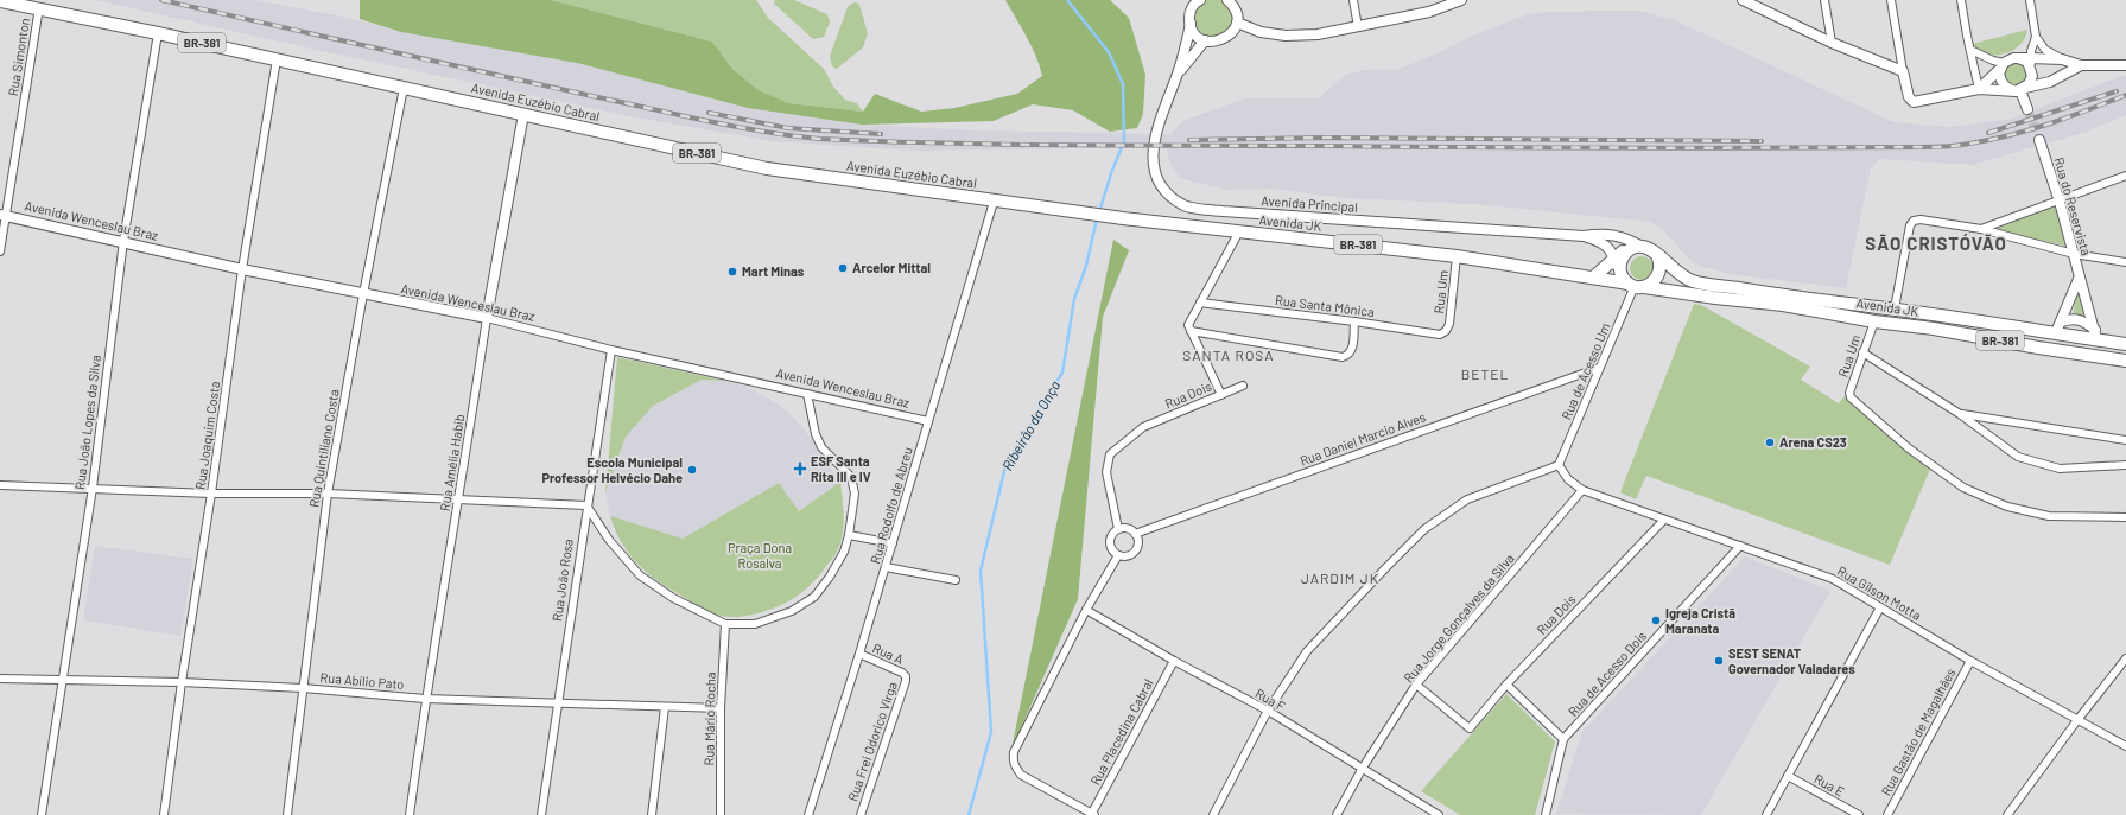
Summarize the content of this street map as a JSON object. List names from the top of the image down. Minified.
{"streets":{"main road":["BR-381","Avenida Euzébio Cabral","Avenida JK"],"street":["Rua Simonton","Avenida Principal","Rua do Reservista","Avenida Wenceslau Braz","Rua Um","Rua Santa Mônica","Rua de Acesso Um","Rua Dois","Rua João Lopes da Silva","Rua Joaquim Costa","Rua Daniel Marcio Alves","Rua Quintiliano Costa","Rua Amélia Habib","Rua Rodolfo de Abreu","Rua João Rosa","Rua Gilson Motta","Rua Jorge Gonçalves da Silva","Rua A","Rua de Acesso Dois","Rua Abílio Pato","Rua F","Rua Mário Rocha","Rua Placedina Cabral","Rua Gastão de Magalhães","Rua Frei Odorico Virga","Rua E"]},"crossings":[["BR-381","Avenida Principal"],["BR-381","Avenida JK"],["BR-381","Rua de Acesso Um"],["Rua Simonton","Avenida Euzébio Cabral"],["Rua Simonton","Avenida Wenceslau Braz"],["Avenida Euzébio Cabral","Avenida JK"],["Avenida Euzébio Cabral","Rua João Lopes da Silva"],["Avenida Euzébio Cabral","Rua Joaquim Costa"],["Avenida Euzébio Cabral","Rua Quintiliano Costa"],["Avenida Euzébio Cabral","Rua Amélia Habib"],["Avenida Euzébio Cabral","Rua Rodolfo de Abreu"],["Avenida Principal","Avenida JK"],["Avenida Principal","Rua de Acesso Um"],["Rua do Reservista","Avenida JK"],["Avenida Wenceslau Braz","Rua João Lopes da Silva"],["Avenida Wenceslau Braz","Rua Joaquim Costa"],["Avenida Wenceslau Braz","Rua Quintiliano Costa"],["Avenida Wenceslau Braz","Rua Amélia Habib"],["Avenida Wenceslau Braz","Rua Rodolfo de Abreu"],["Avenida Wenceslau Braz","Rua João Rosa"],["Avenida JK","Rua Um"],["Avenida JK","Rua de Acesso Um"],["Rua Um","Rua Santa Mônica"],["Rua de Acesso Um","Rua Daniel Marcio Alves"],["Rua de Acesso Um","Rua Gilson Motta"],["Rua Dois","Rua Daniel Marcio Alves"],["Rua Dois","Rua Gilson Motta"],["Rua Dois","Rua Jorge Gonçalves da Silva"],["Rua João Lopes da Silva","Rua Abílio Pato"],["Rua Joaquim Costa","Rua Abílio Pato"],["Rua Quintiliano Costa","Rua Abílio Pato"],["Rua Amélia Habib","Rua Abílio Pato"],["Rua Rodolfo de Abreu","Rua A"],["Rua João Rosa","Rua Abílio Pato"],["Rua Gilson Motta","Rua Jorge Gonçalves da Silva"],["Rua Gilson Motta","Rua de Acesso Dois"],["Rua Gilson Motta","Rua Gastão de Magalhães"],["Rua Jorge Gonçalves da Silva","Rua F"],["Rua A","Rua Frei Odorico Virga"],["Rua Abílio Pato","Rua Mário Rocha"],["Rua F","Rua Placedina Cabral"]],"districts":["SÃO CRISTÓVÃO","SANTA ROSA","BETEL","JARDIM JK"],"water":["Ribeirão da Onça"],"parks":["Praça Dona Rosalva"],"places":{"other":["Arcelor Mittal","Mart Minas","Arena CS23","Escola Municipal Professor Helvécio Dahe","Igreja Cristã Maranata","SEST SENAT Governador Valadares"],"health":["ESF Santa Rita III e IV"]}}
